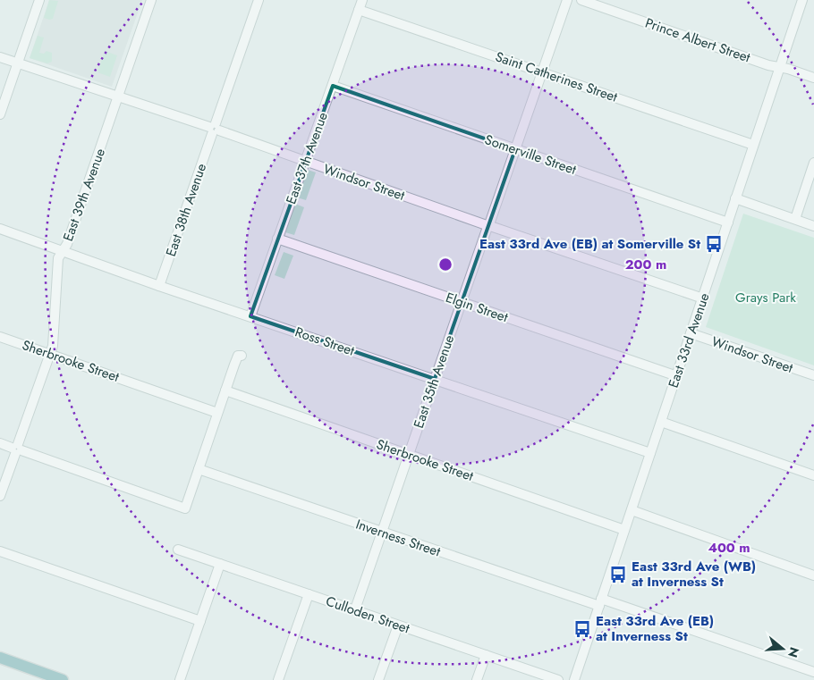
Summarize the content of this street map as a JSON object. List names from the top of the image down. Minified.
{"streets":{"street":["Prince Albert Street","Saint Catherines Street","Somerville Street","East 37th Avenue","Windsor Street","East 39th Avenue","East 38th Avenue","Elgin Street","East 33rd Avenue","Ross Street","Sherbrooke Street","East 35th Avenue","Inverness Street","Culloden Street"]},"crossings":[["Prince Albert Street","East 33rd Avenue"],["Saint Catherines Street","East 37th Avenue"],["Saint Catherines Street","East 33rd Avenue"],["Saint Catherines Street","East 35th Avenue"],["Somerville Street","East 37th Avenue"],["Somerville Street","East 33rd Avenue"],["Somerville Street","East 35th Avenue"],["East 37th Avenue","Windsor Street"],["East 37th Avenue","Elgin Street"],["East 37th Avenue","Ross Street"],["Windsor Street","East 39th Avenue"],["Windsor Street","East 38th Avenue"],["Windsor Street","East 33rd Avenue"],["Windsor Street","East 35th Avenue"],["East 39th Avenue","Ross Street"],["East 39th Avenue","Sherbrooke Street"],["East 38th Avenue","Ross Street"],["Elgin Street","East 33rd Avenue"],["Elgin Street","East 35th Avenue"],["East 33rd Avenue","Ross Street"],["East 33rd Avenue","Sherbrooke Street"],["East 33rd Avenue","Inverness Street"],["Ross Street","East 35th Avenue"],["Sherbrooke Street","East 35th Avenue"],["East 35th Avenue","Inverness Street"],["East 35th Avenue","Culloden Street"]],"parks":["Grays Park"],"places":{"bus stop":["East 33rd Ave (EB) at Somerville St","East 33rd Ave (WB) at Inverness St","East 33rd Ave (EB) at Inverness St"]},"north":"right","rings":["200 m","400 m"]}
